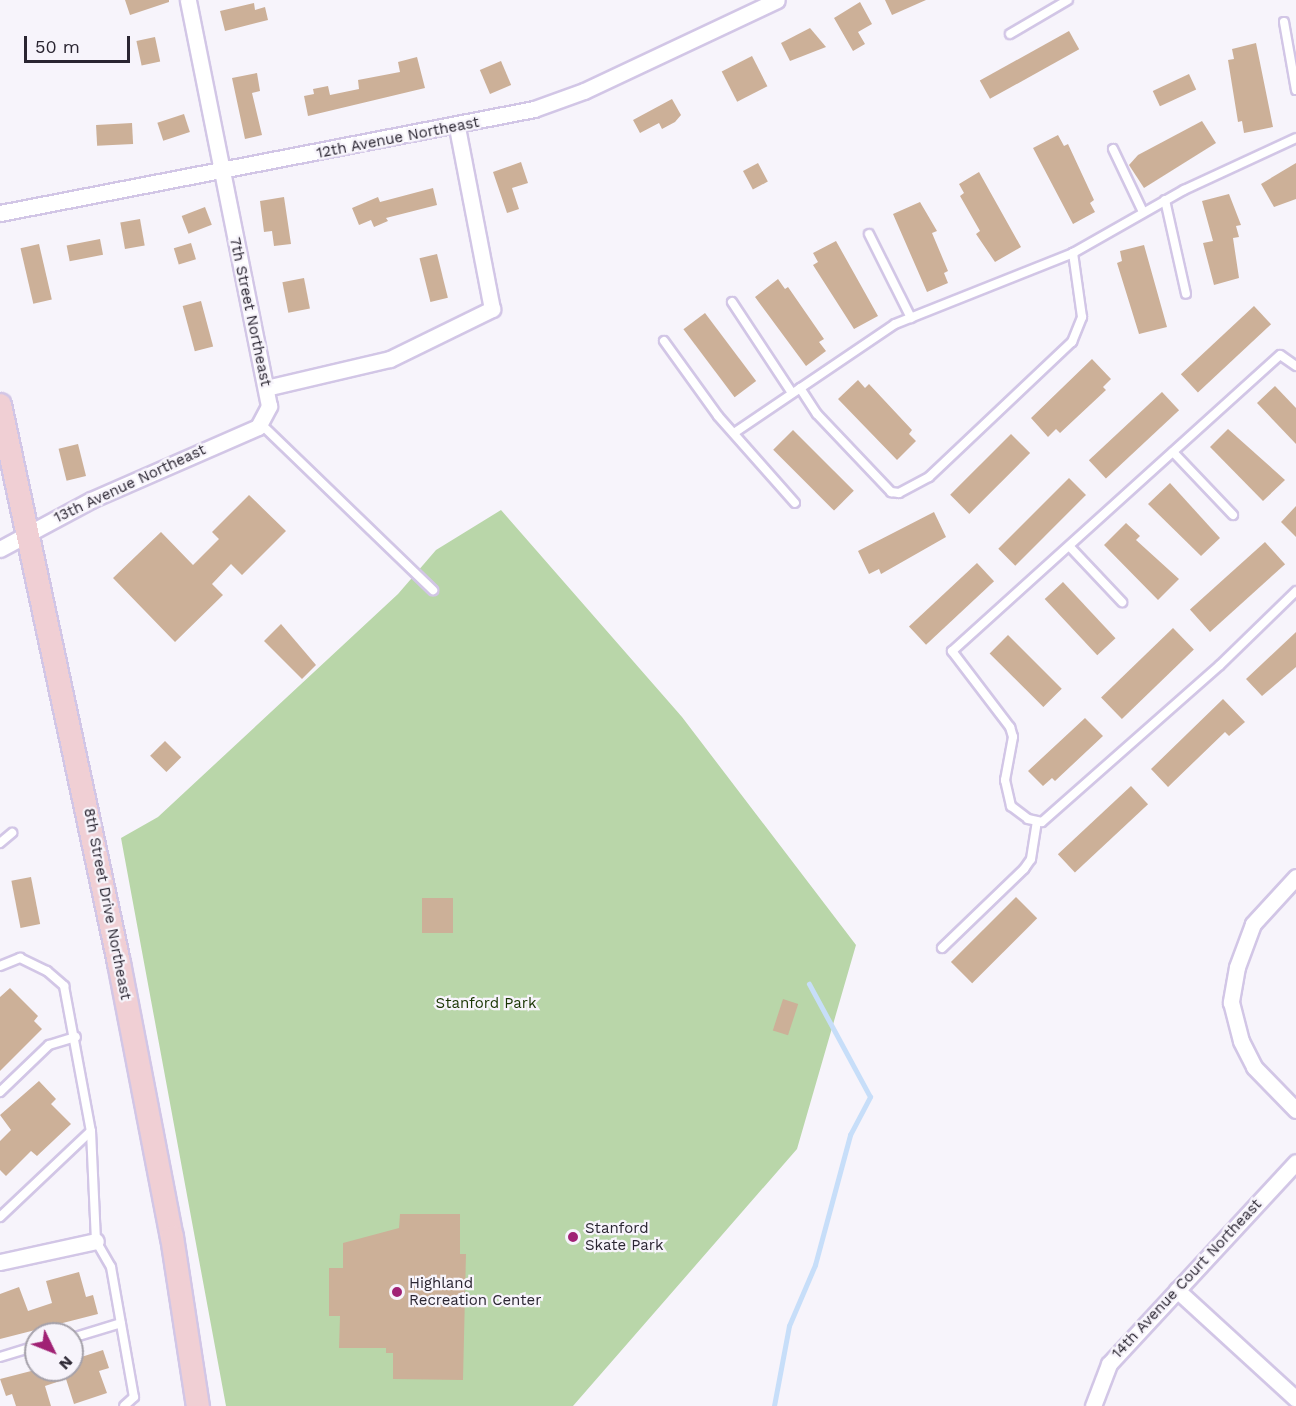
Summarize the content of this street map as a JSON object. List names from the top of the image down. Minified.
{"streets":{"main road":["8th Street Drive Northeast"],"street":["12th Avenue Northeast","7th Street Northeast","13th Avenue Northeast","14th Avenue Court Northeast"]},"crossings":[["12th Avenue Northeast","7th Street Northeast"],["7th Street Northeast","13th Avenue Northeast"],["13th Avenue Northeast","8th Street Drive Northeast"]],"parks":["Stanford Park"],"places":["Stanford Skate Park","Highland Recreation Center"],"scale_bar":"50 m","north":"bottom right"}
